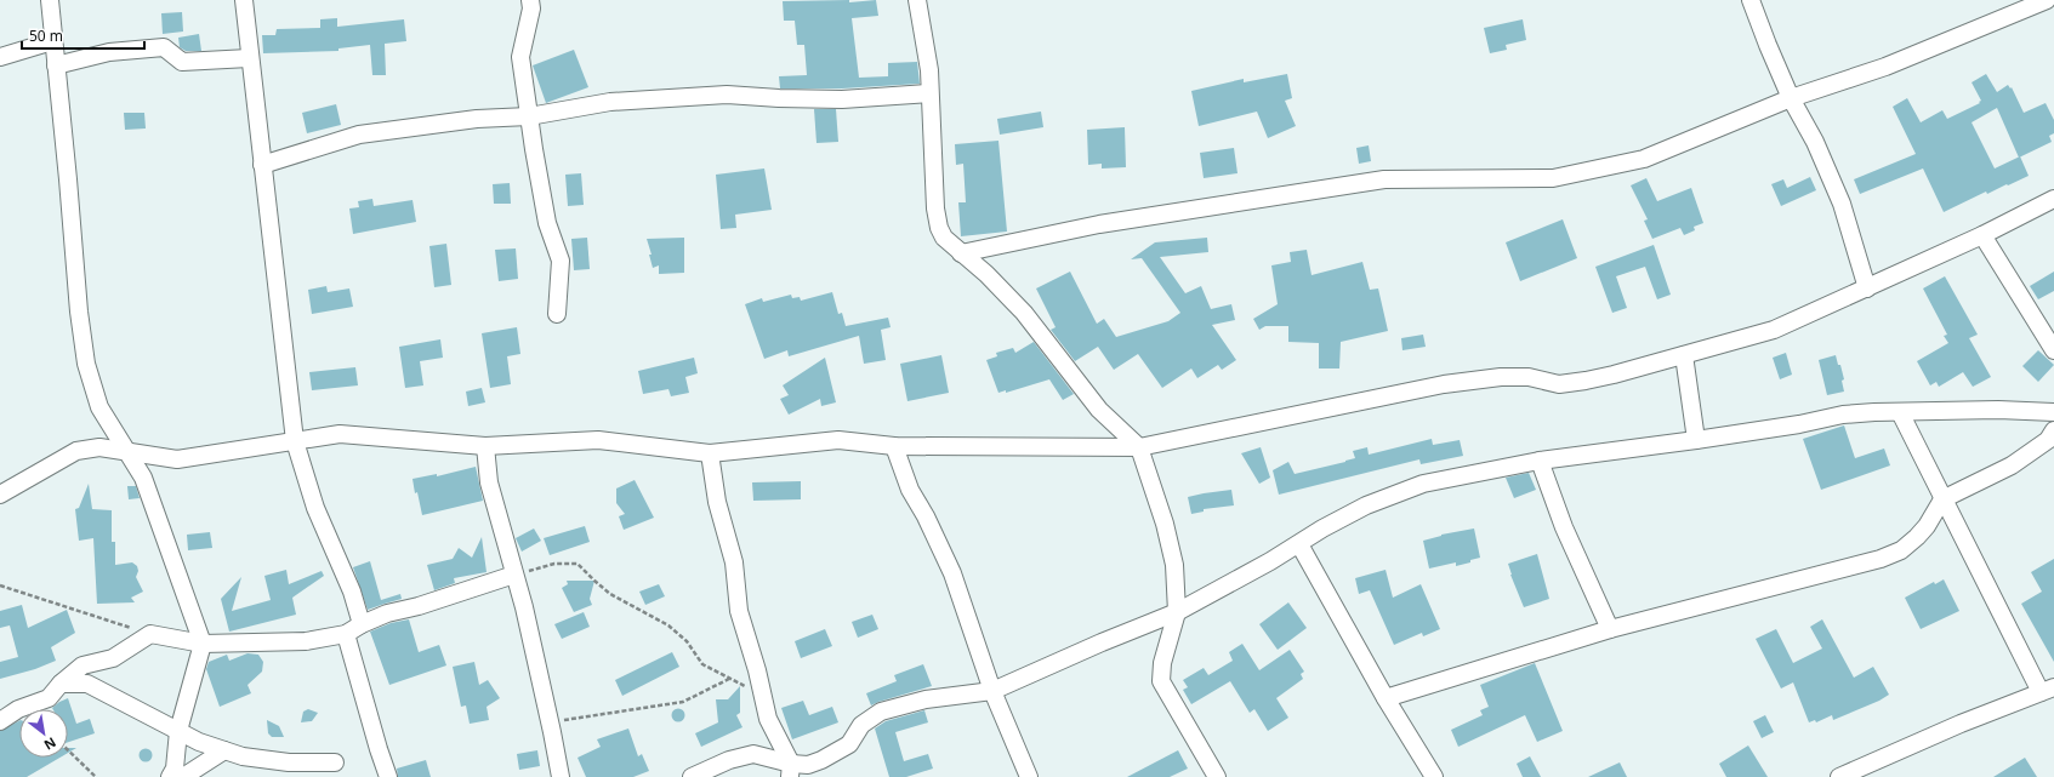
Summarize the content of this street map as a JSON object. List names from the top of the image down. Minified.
{"scale_bar":"50 m","north":"bottom right"}
